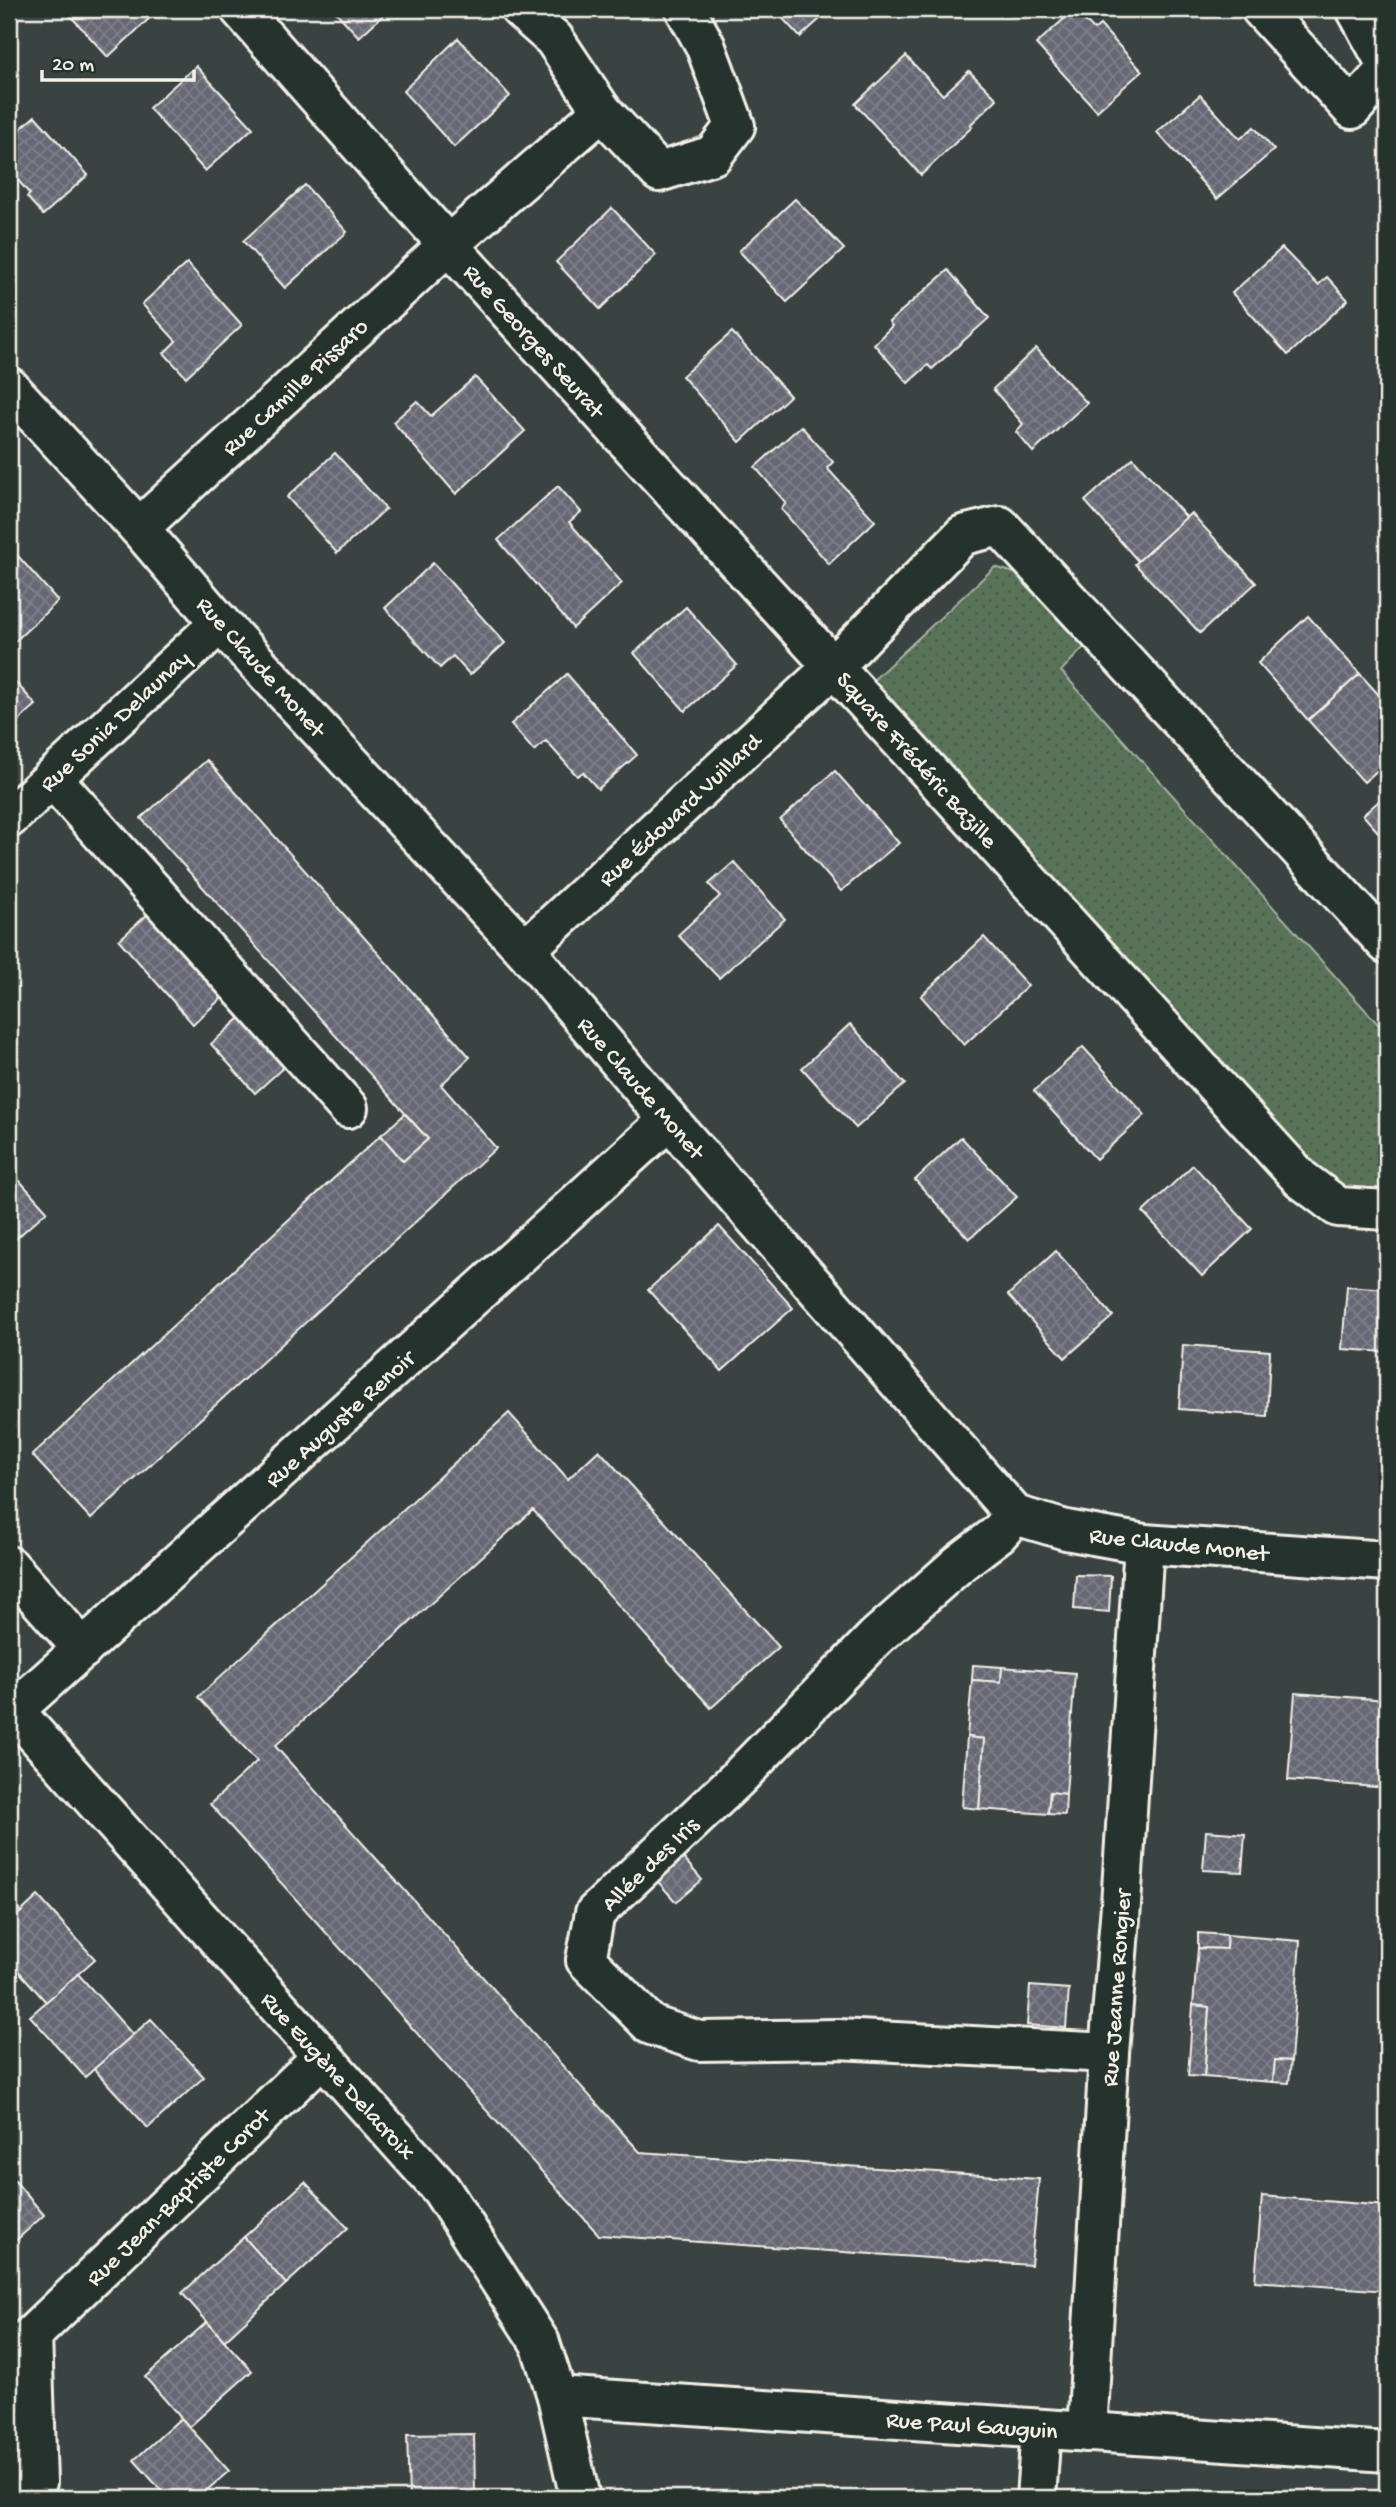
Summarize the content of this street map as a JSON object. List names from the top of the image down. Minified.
{"streets":{"street":["Rue Georges Seurat","Rue Camille Pissaro","Rue Claude Monet","Rue Sonia Delaunay","Square Frédéric Bazille","Rue Édouard Vuillard","Rue Auguste Renoir","Allée des Iris","Rue Jeanne Rongier","Rue Eugène Delacroix","Rue Jean-Baptiste Corot","Rue Paul Gauguin"]},"crossings":[["Rue Georges Seurat","Rue Camille Pissaro"],["Rue Georges Seurat","Square Frédéric Bazille"],["Rue Georges Seurat","Rue Édouard Vuillard"],["Rue Camille Pissaro","Rue Claude Monet"],["Rue Claude Monet","Rue Sonia Delaunay"],["Rue Claude Monet","Rue Édouard Vuillard"],["Rue Claude Monet","Rue Auguste Renoir"],["Rue Claude Monet","Allée des Iris"],["Rue Claude Monet","Rue Jeanne Rongier"],["Square Frédéric Bazille","Rue Édouard Vuillard"],["Rue Auguste Renoir","Rue Eugène Delacroix"],["Allée des Iris","Rue Jeanne Rongier"],["Rue Jeanne Rongier","Rue Paul Gauguin"],["Rue Eugène Delacroix","Rue Jean-Baptiste Corot"],["Rue Eugène Delacroix","Rue Paul Gauguin"]],"scale_bar":"20 m"}
